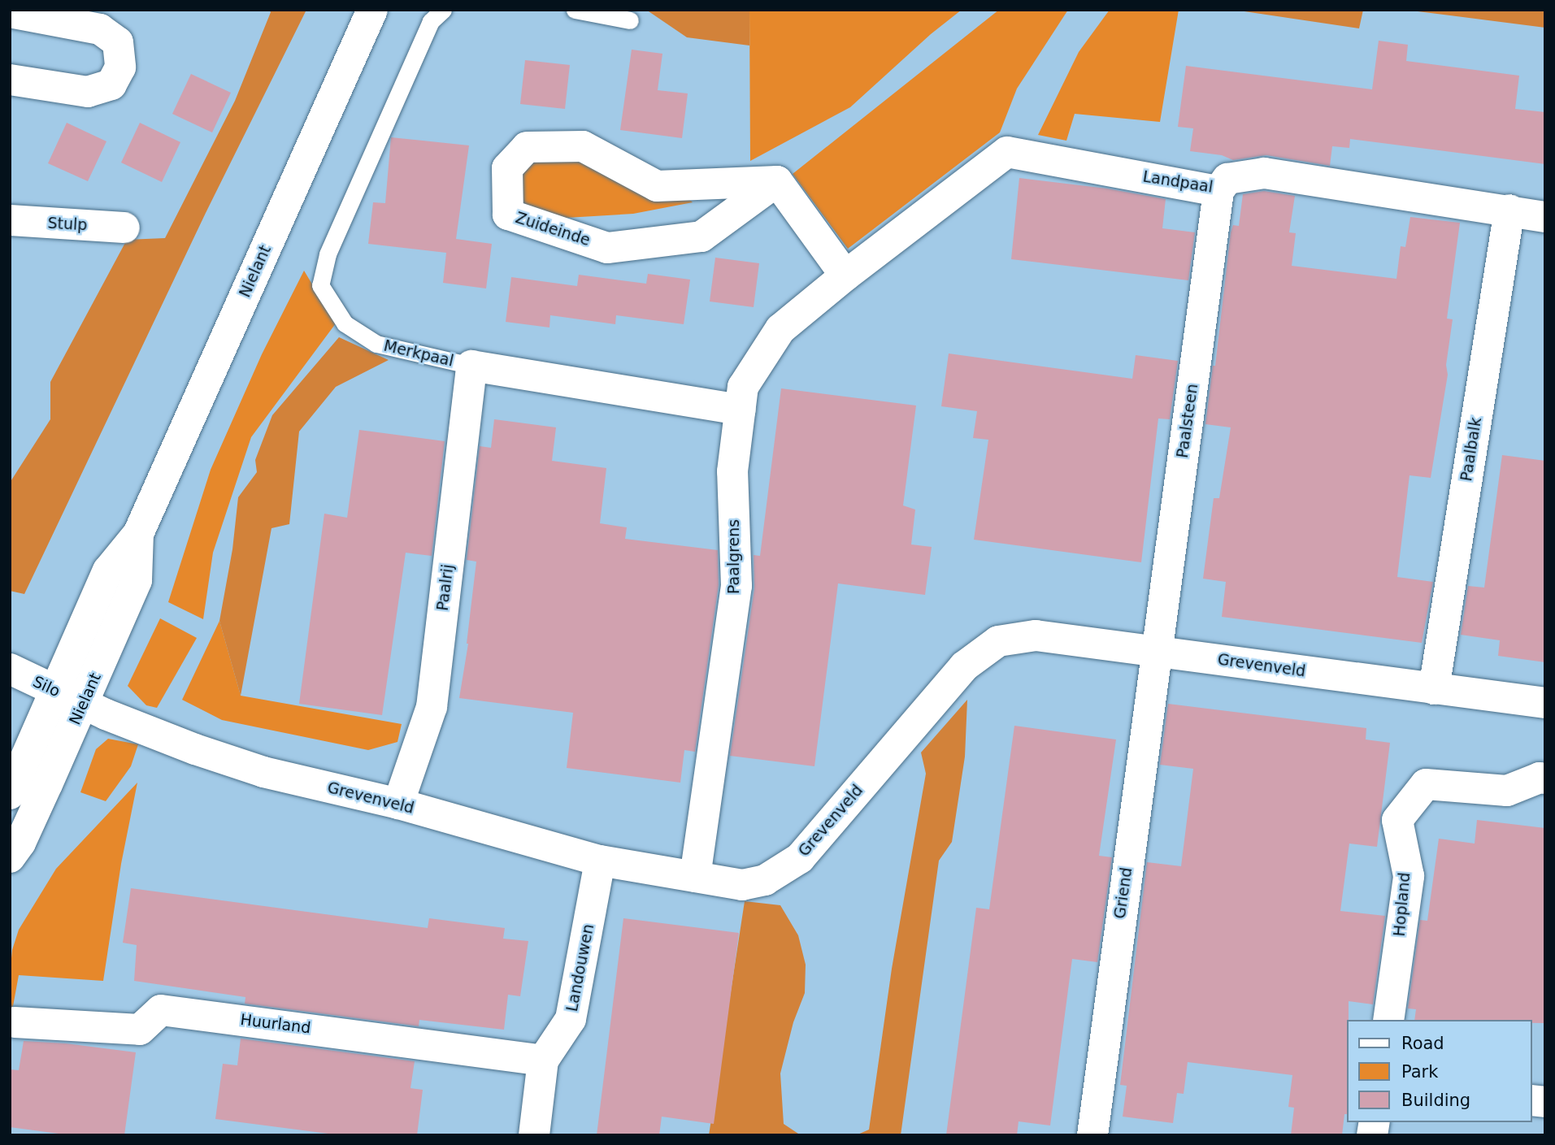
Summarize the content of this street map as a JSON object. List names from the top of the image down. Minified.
{"streets":{"street":["Landpaal","Stulp","Zuideinde","Nielant","Merkpaal","Paalsteen","Paalbalk","Paalgrens","Paalrij","Grevenveld","Silo","Griend","Hopland","Landouwen","Huurland"]},"crossings":[["Landpaal","Paalsteen"],["Landpaal","Paalbalk"],["Landpaal","Paalgrens"],["Nielant","Grevenveld"],["Nielant","Silo"],["Merkpaal","Paalgrens"],["Merkpaal","Paalrij"],["Paalsteen","Grevenveld"],["Paalsteen","Griend"],["Paalbalk","Grevenveld"],["Paalgrens","Grevenveld"],["Paalrij","Grevenveld"],["Grevenveld","Silo"],["Grevenveld","Griend"],["Grevenveld","Landouwen"],["Landouwen","Huurland"]],"legend":["Road","Park","Building"]}
